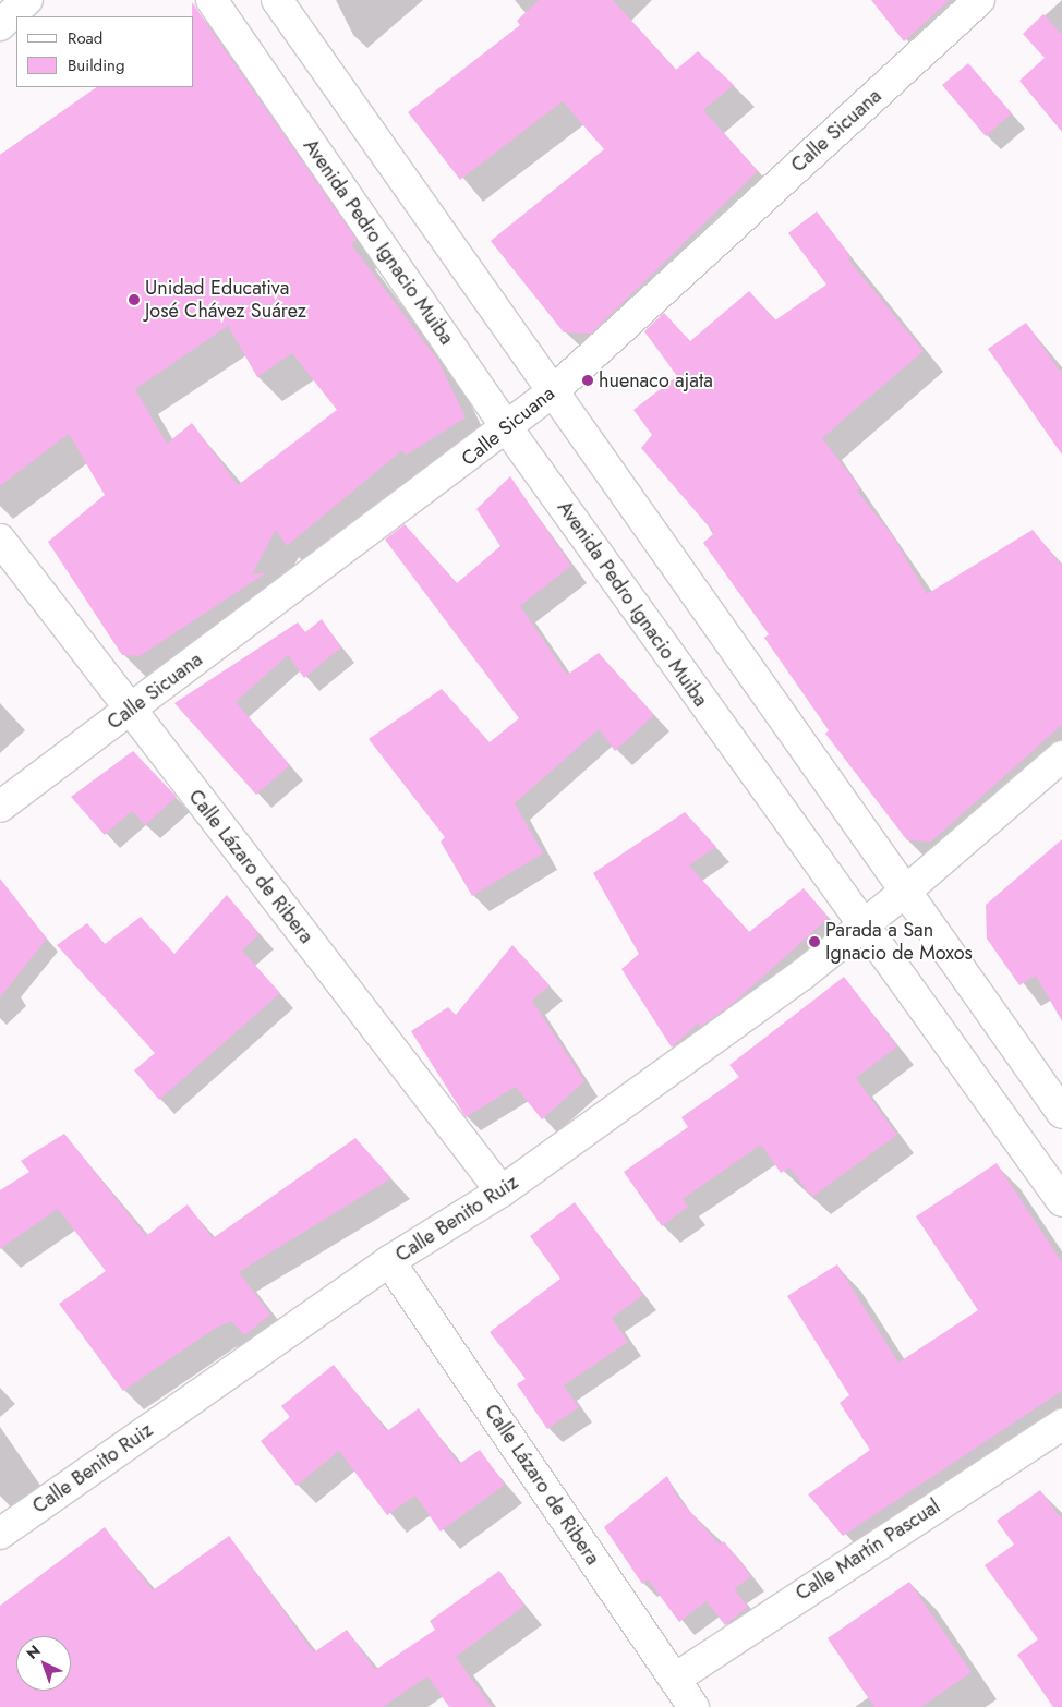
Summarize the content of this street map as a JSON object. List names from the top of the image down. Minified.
{"streets":{"main road":["Calle Sicuana","Avenida Pedro Ignacio Muiba","Calle Lázaro de Ribera","Calle Benito Ruiz","Calle Martín Pascual"]},"crossings":[["Calle Sicuana","Avenida Pedro Ignacio Muiba"],["Calle Sicuana","Calle Lázaro de Ribera"],["Avenida Pedro Ignacio Muiba","Calle Benito Ruiz"],["Calle Lázaro de Ribera","Calle Benito Ruiz"],["Calle Lázaro de Ribera","Calle Martín Pascual"]],"places":["Unidad Educativa José Chávez Suárez","huenaco ajata","Parada a San Ignacio de Moxos"],"legend":["Road","Building"],"north":"top left"}
